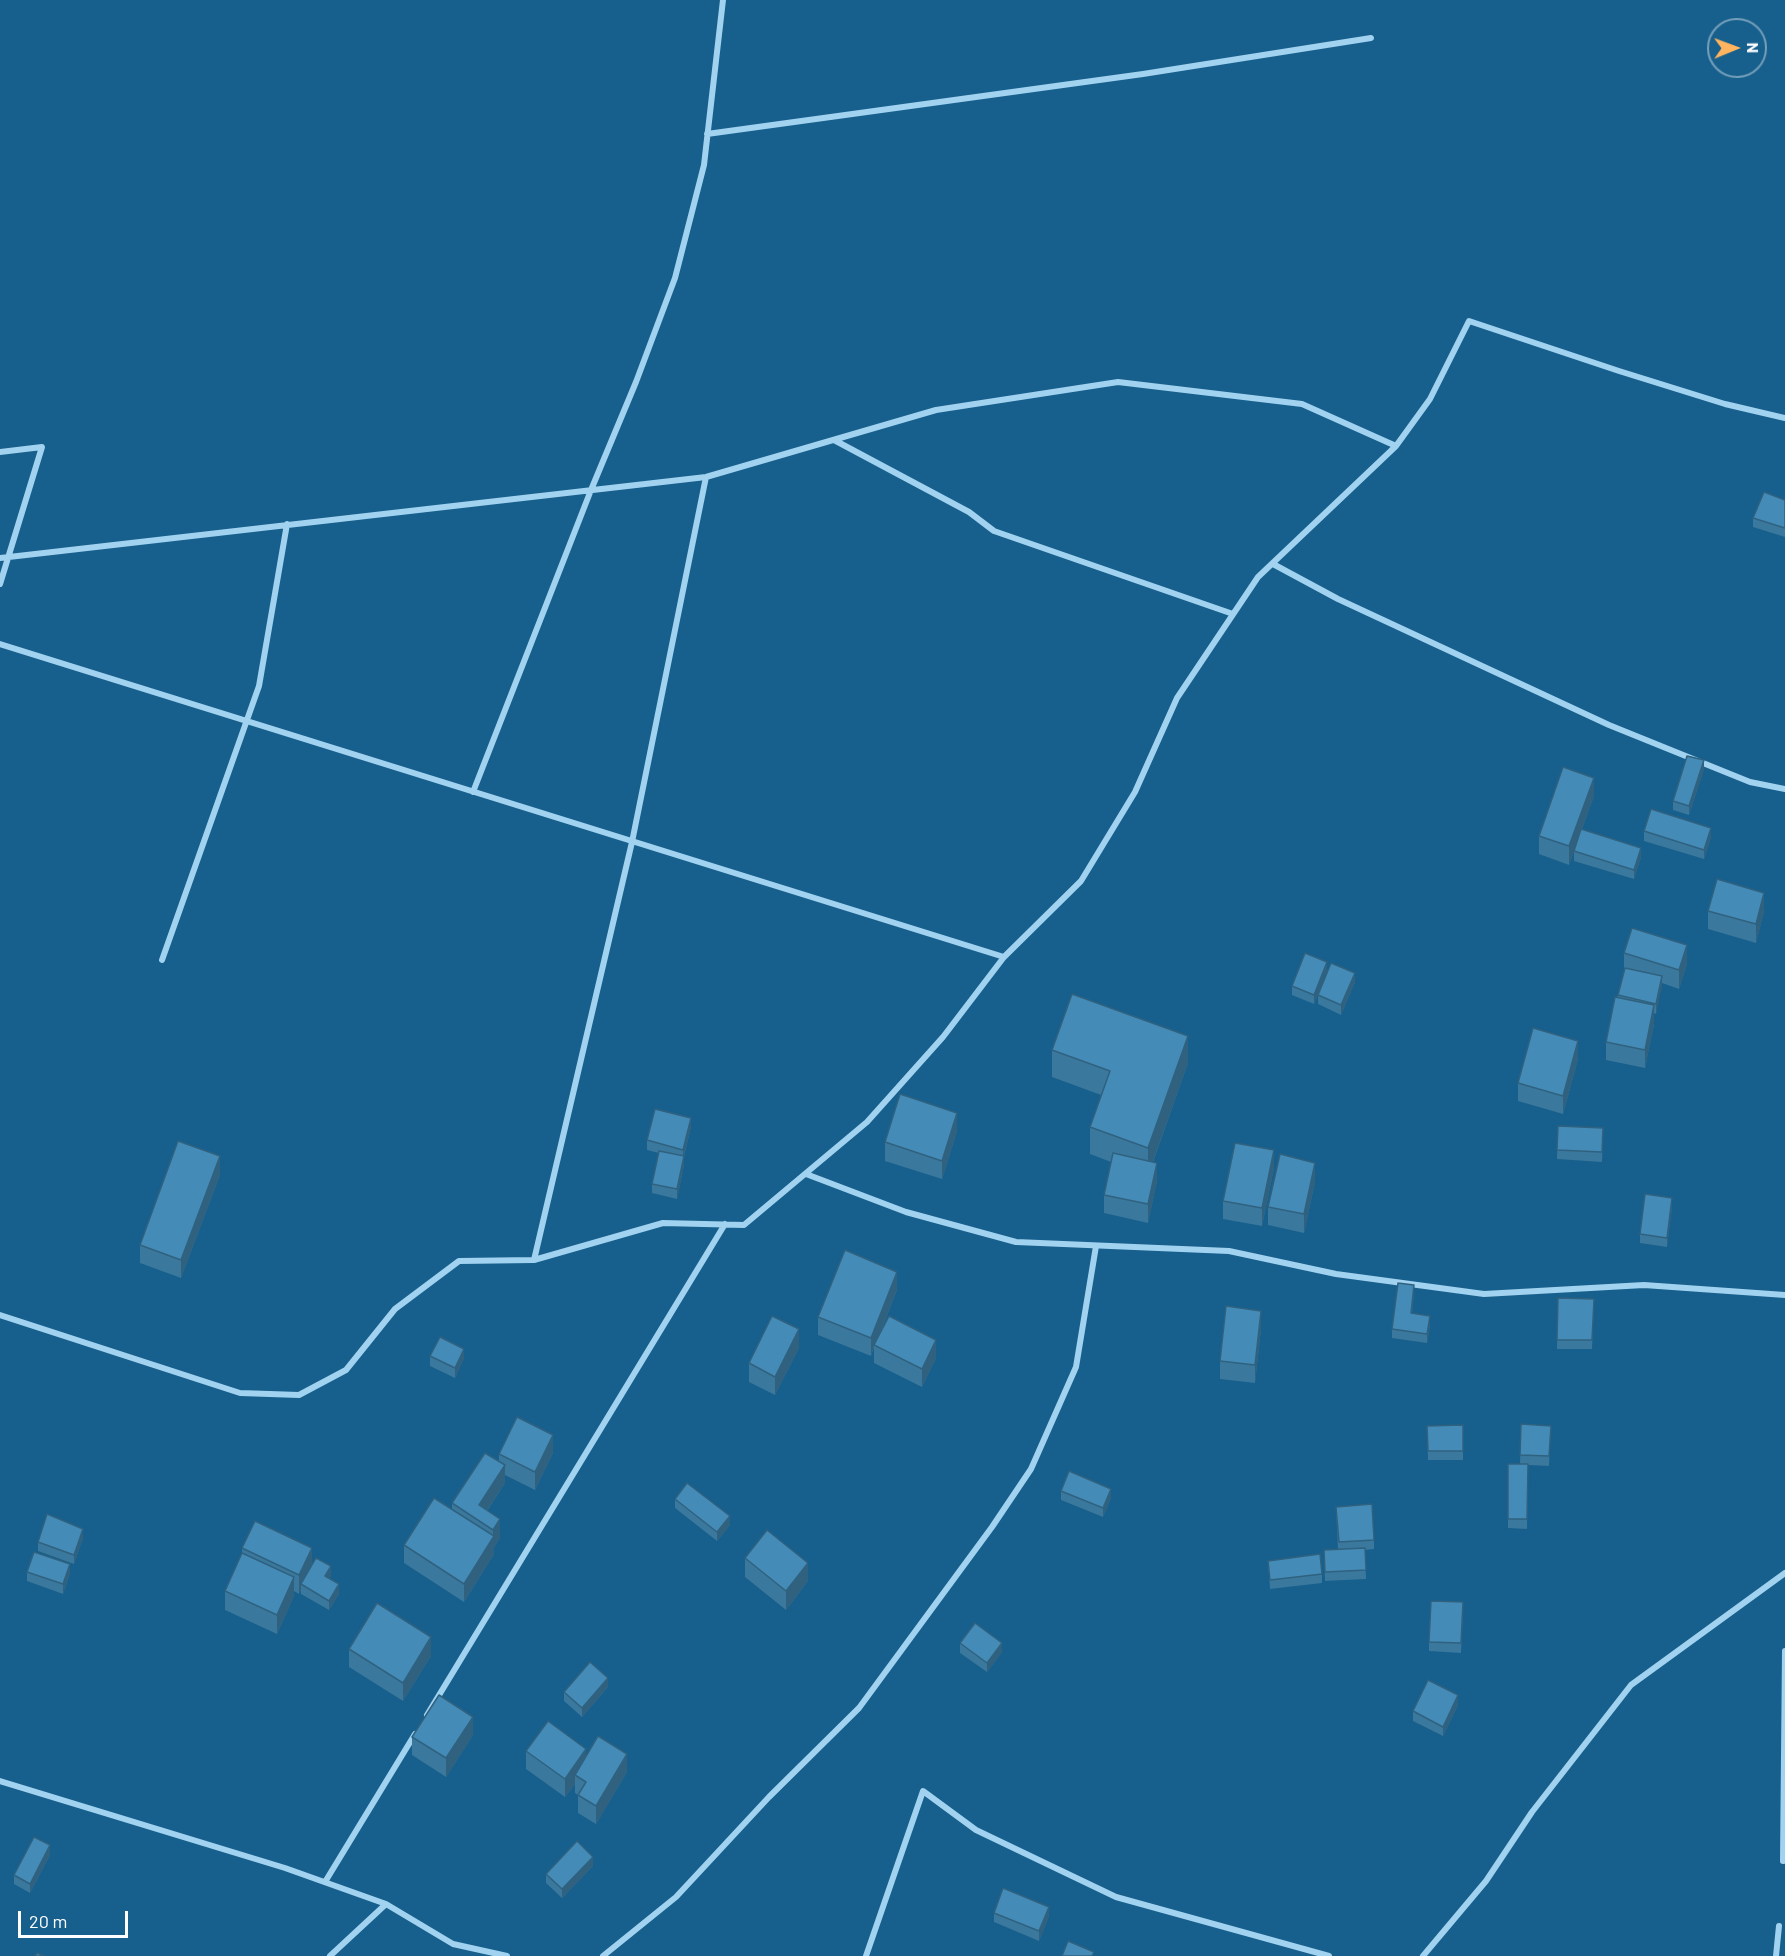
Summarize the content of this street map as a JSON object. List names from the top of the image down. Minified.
{"scale_bar":"20 m","north":"right"}
